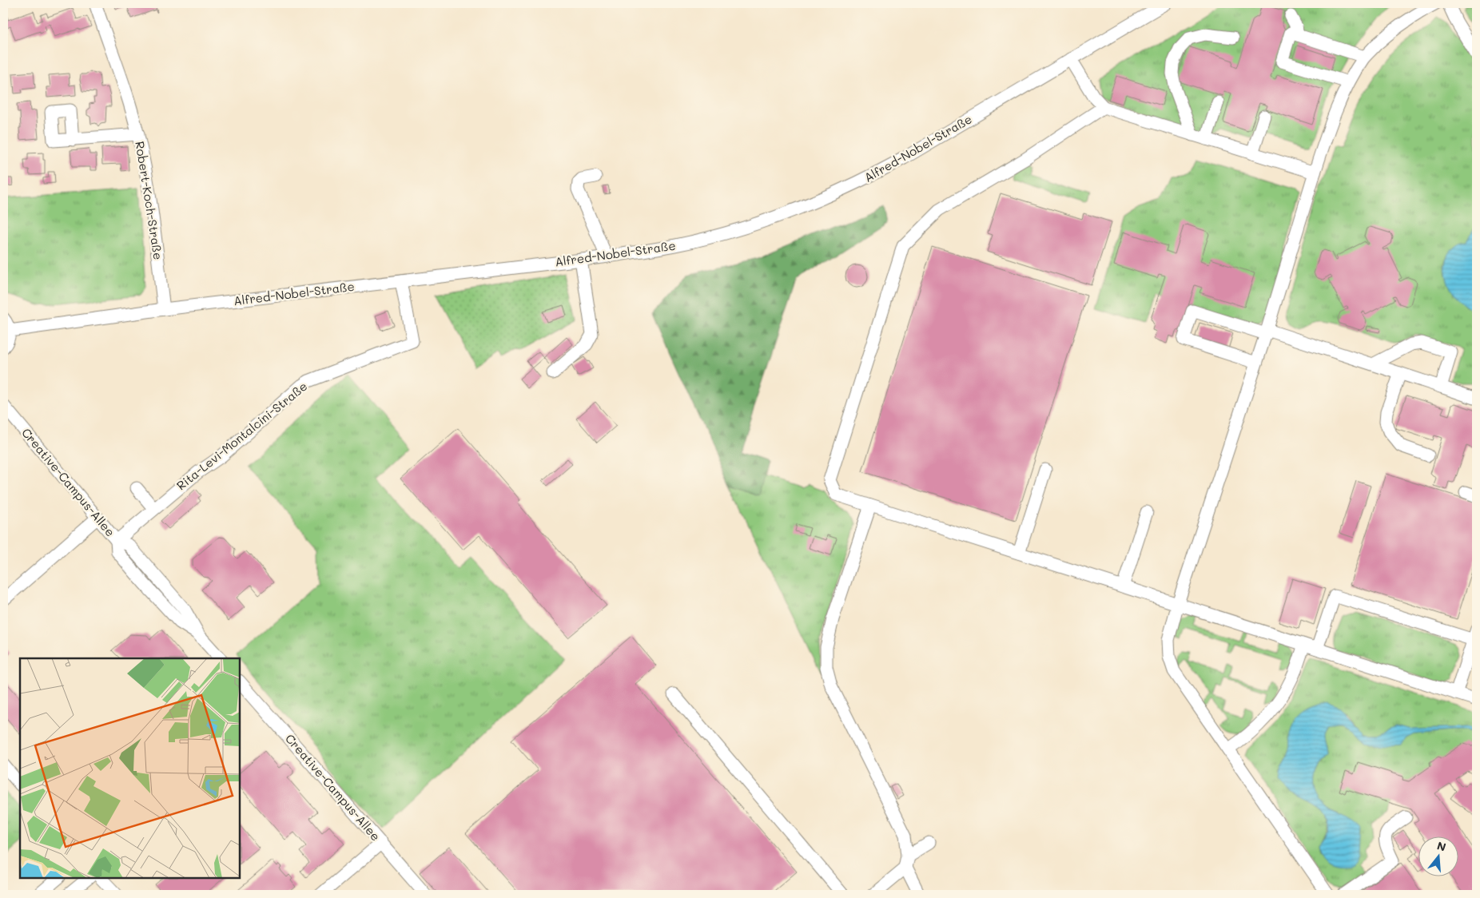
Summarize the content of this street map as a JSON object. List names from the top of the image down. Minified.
{"streets":{"street":["Alfred-Nobel-Straße","Robert-Koch-Straße","Rita-Levi-Montalcini-Straße","Creative-Campus-Allee"]},"crossings":[["Alfred-Nobel-Straße","Robert-Koch-Straße"],["Alfred-Nobel-Straße","Rita-Levi-Montalcini-Straße"],["Rita-Levi-Montalcini-Straße","Creative-Campus-Allee"]],"north":"top"}
